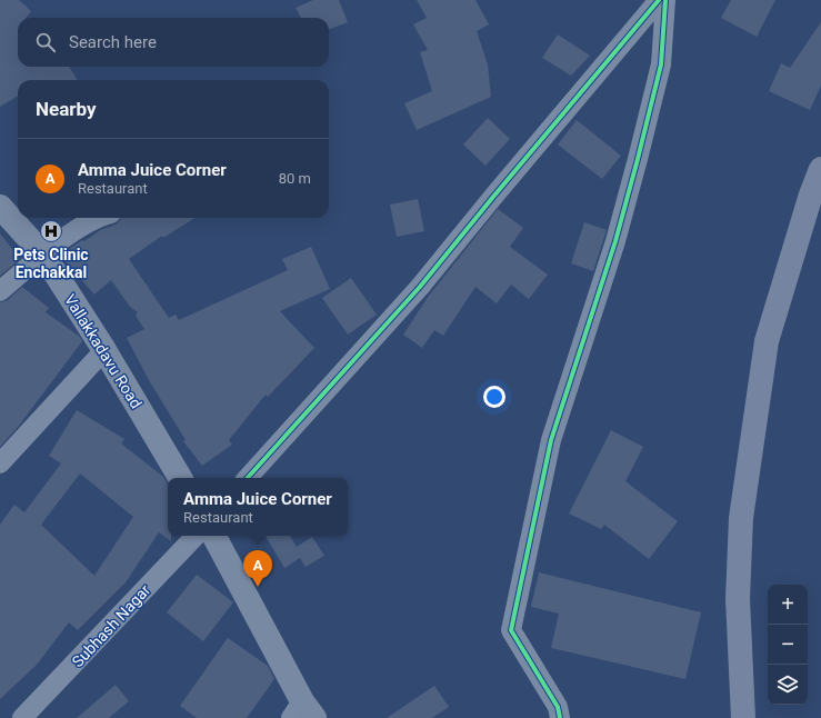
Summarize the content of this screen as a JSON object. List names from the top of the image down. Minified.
{"streets":{"main road":["Vallakkadavu Road"],"street":["Subhash Nagar"]},"places":{"hospital":["Pets Clinic Enchakkal"]},"page":{"search":"Search here","heading":"Nearby","list":[{"mark":"A","name":"Amma Juice Corner","note":"Restaurant","value":"80 m"}],"popup":["Amma Juice Corner","Restaurant"],"pins":"A","map_buttons":["+","−"]}}
